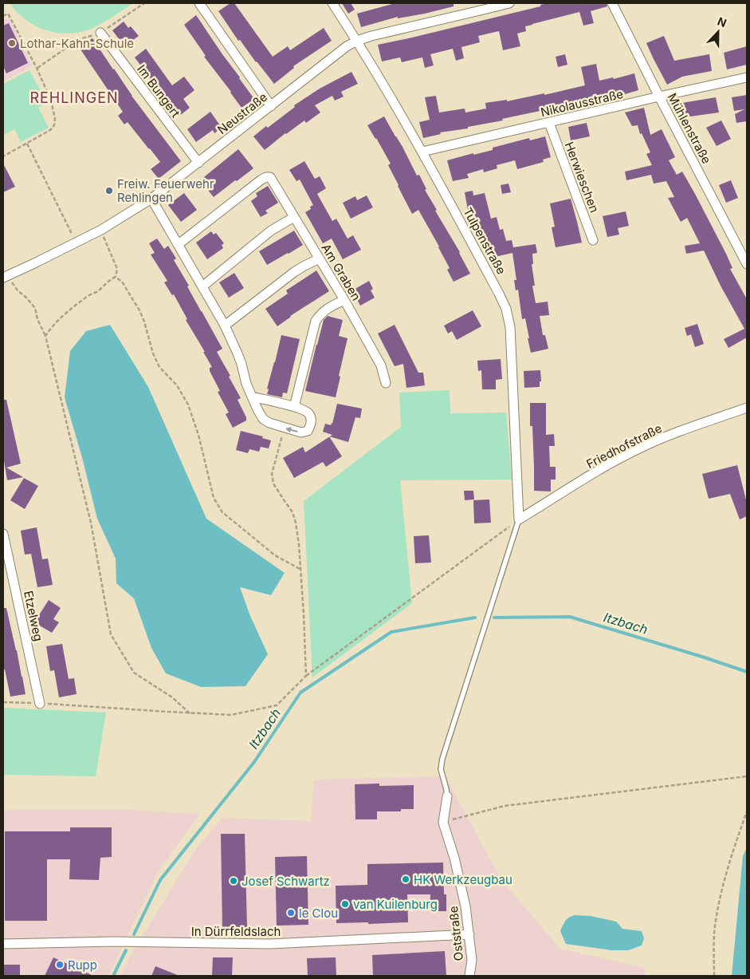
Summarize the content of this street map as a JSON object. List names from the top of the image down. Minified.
{"streets":{"street":["Im Bungert","Nikolausstraße","Neustraße","Mühlenstraße","Herwieschen","Tulpenstraße","Am Graben","Friedhofstraße","Etzelweg","In Dürrfeldslach","Oststraße"]},"crossings":[["Im Bungert","Neustraße"],["Nikolausstraße","Mühlenstraße"],["Nikolausstraße","Herwieschen"],["Nikolausstraße","Tulpenstraße"],["Neustraße","Tulpenstraße"],["Tulpenstraße","Friedhofstraße"],["In Dürrfeldslach","Oststraße"]],"districts":["REHLINGEN"],"water":["Itzbach"],"places":["Lothar-Kahn-Schule","Freiw. Feuerwehr Rehlingen","HK Werkzeugbau","Josef Schwartz","van Kuilenburg","le Clou","Rupp"],"north":"top"}
